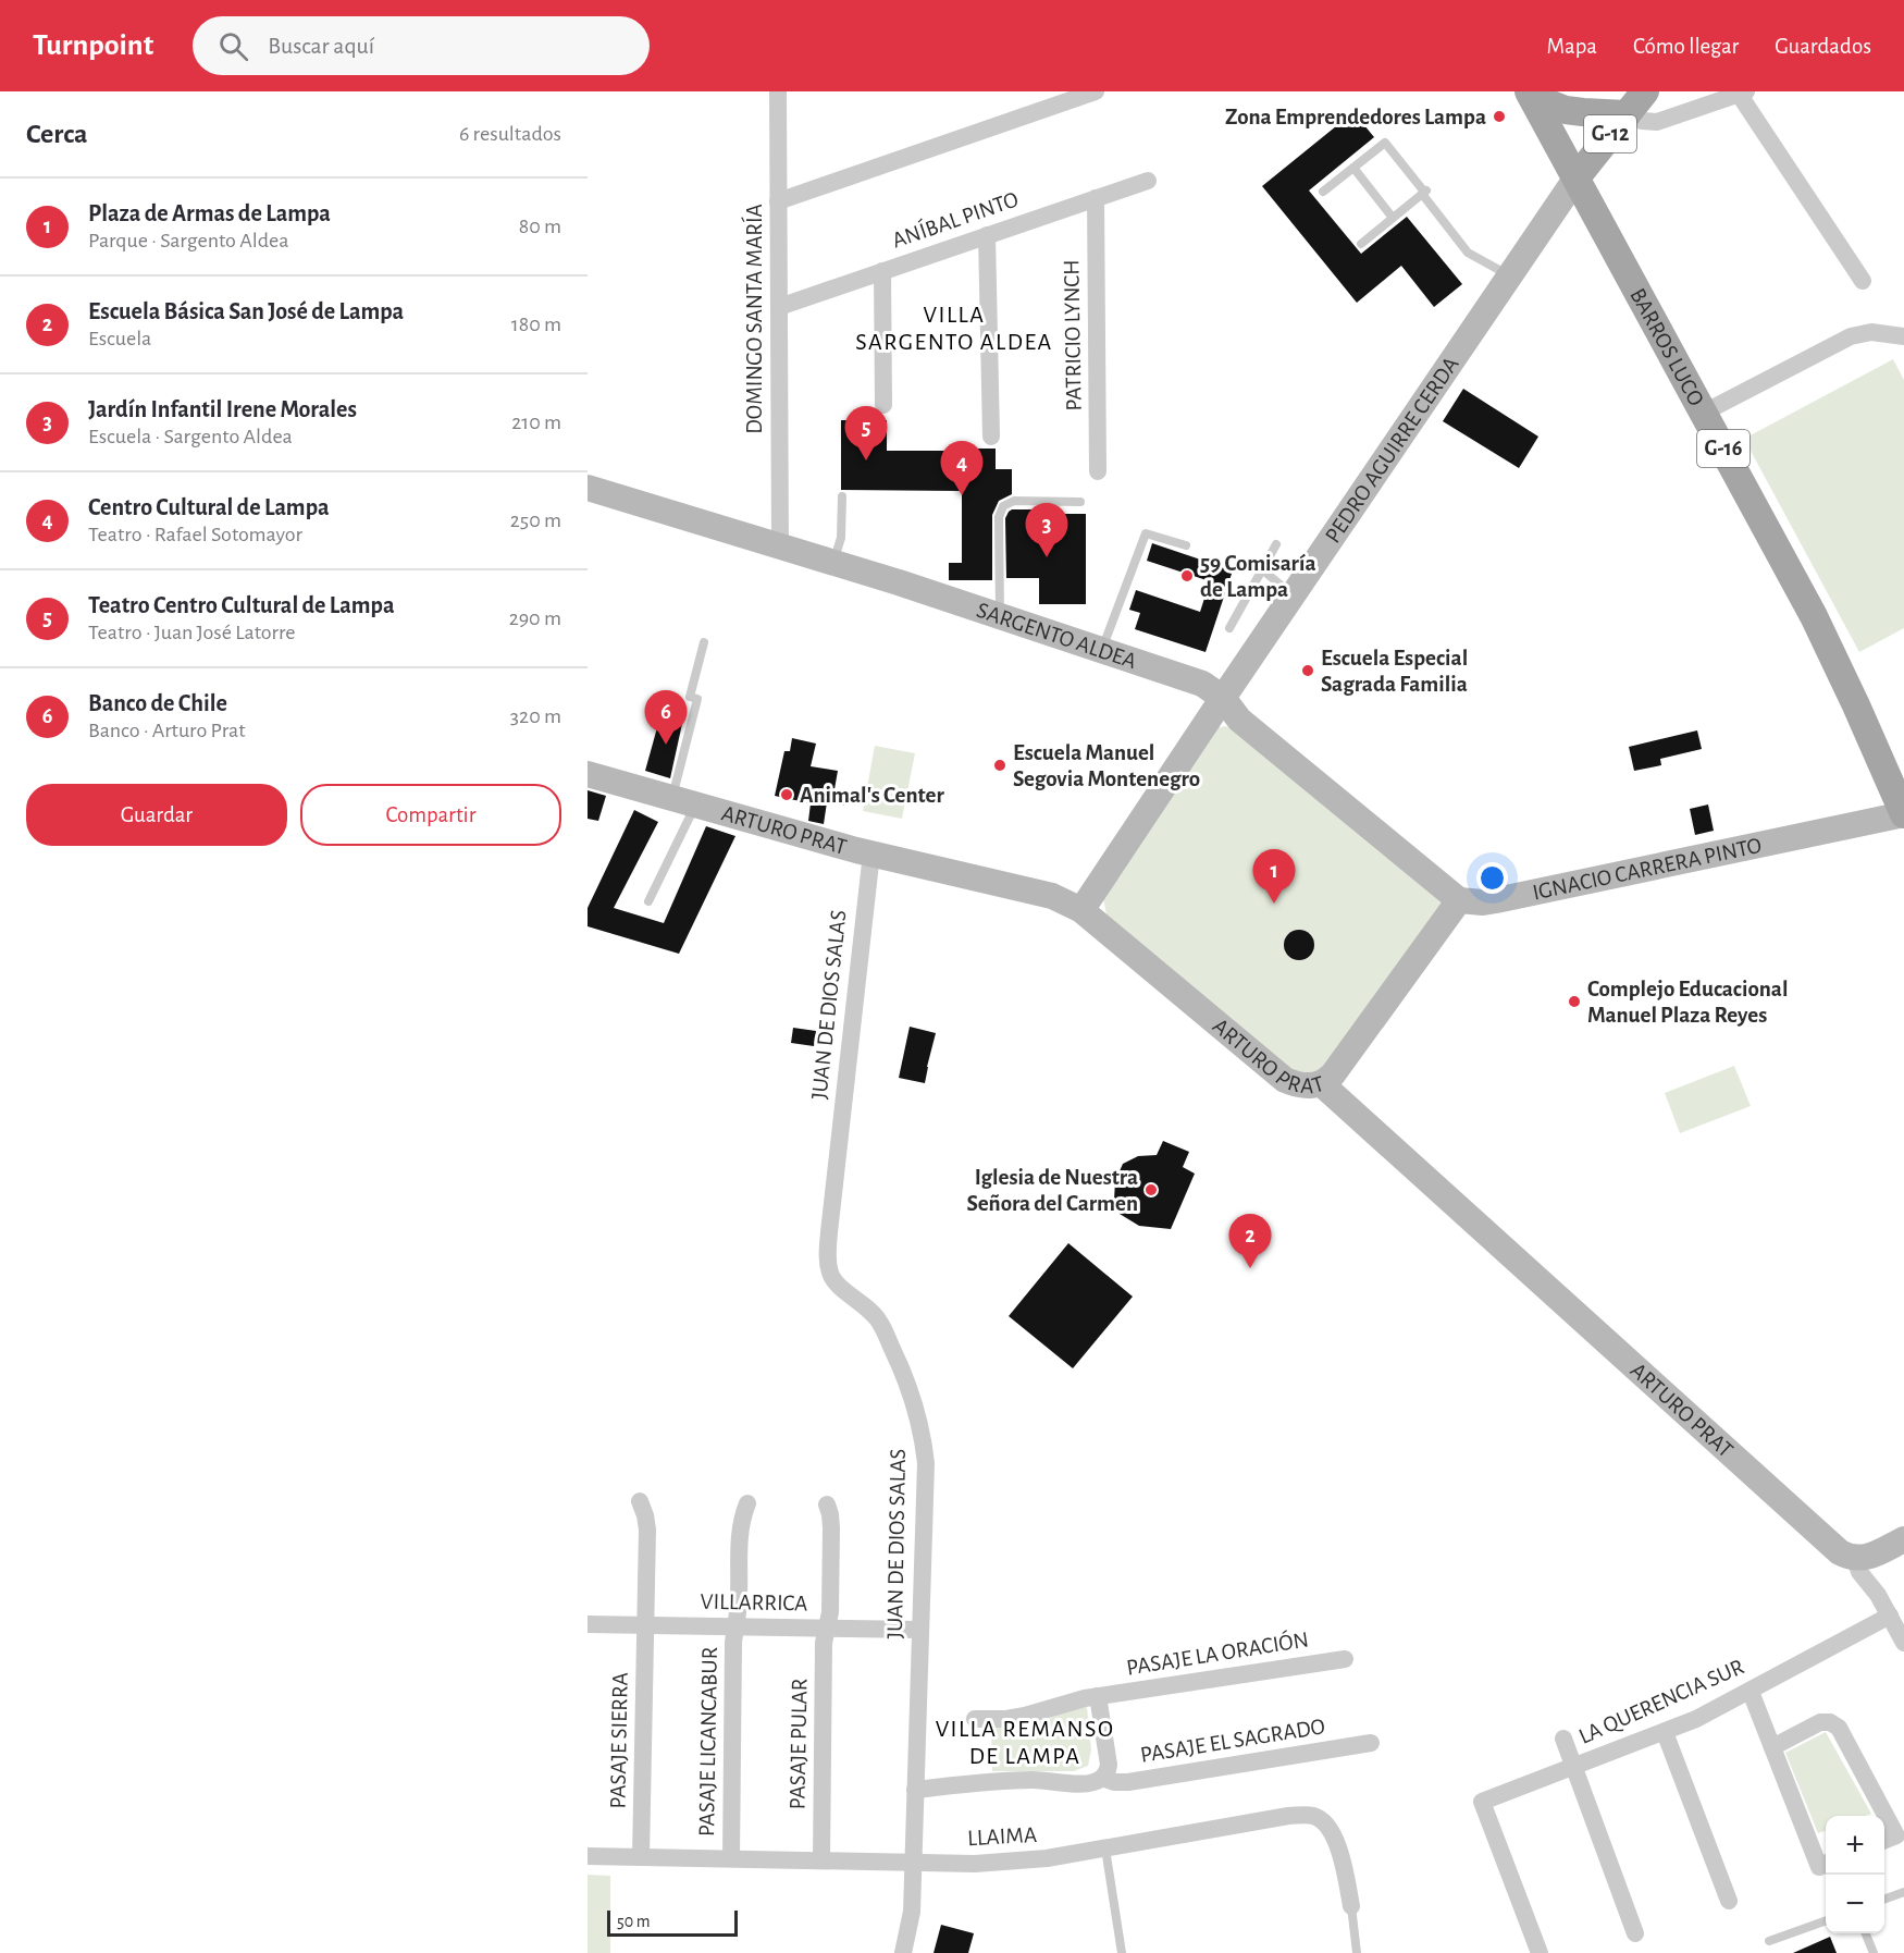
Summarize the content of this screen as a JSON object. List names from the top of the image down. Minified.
{"streets":{"main road":["G-12","BARROS LUCO","PEDRO AGUIRRE CERDA","G-16","SARGENTO ALDEA","ARTURO PRAT","IGNACIO CARRERA PINTO"],"street":["ANÍBAL PINTO","DOMINGO SANTA MARÍA","PATRICIO LYNCH","JUAN DE DIOS SALAS","VILLARRICA","PASAJE LA ORACIÓN","LA QUERENCIA SUR","PASAJE SIERRA","PASAJE EL SAGRADO","PASAJE LICANCABUR","PASAJE PULAR","LLAIMA"]},"crossings":[["ANÍBAL PINTO","DOMINGO SANTA MARÍA"],["ANÍBAL PINTO","PATRICIO LYNCH"],["DOMINGO SANTA MARÍA","SARGENTO ALDEA"],["BARROS LUCO","PEDRO AGUIRRE CERDA"],["BARROS LUCO","IGNACIO CARRERA PINTO"],["PEDRO AGUIRRE CERDA","SARGENTO ALDEA"],["PEDRO AGUIRRE CERDA","ARTURO PRAT"],["SARGENTO ALDEA","IGNACIO CARRERA PINTO"],["ARTURO PRAT","JUAN DE DIOS SALAS"],["JUAN DE DIOS SALAS","VILLARRICA"],["JUAN DE DIOS SALAS","PASAJE EL SAGRADO"],["JUAN DE DIOS SALAS","LLAIMA"],["VILLARRICA","PASAJE SIERRA"],["VILLARRICA","PASAJE LICANCABUR"],["VILLARRICA","PASAJE PULAR"],["PASAJE SIERRA","LLAIMA"],["PASAJE LICANCABUR","LLAIMA"],["PASAJE PULAR","LLAIMA"]],"districts":["VILLA SARGENTO ALDEA","VILLA REMANSO DE LAMPA"],"places":["Zona Emprendedores Lampa","59 Comisaría de Lampa","Escuela Especial Sagrada Familia","Escuela Manuel Segovia Montenegro","Animal's Center","Complejo Educacional Manuel Plaza Reyes","Iglesia de Nuestra Señora del Carmen"],"scale_bar":"50 m","page":{"header":"Turnpoint","search":"Buscar aquí","nav":["Mapa","Cómo llegar","Guardados"],"heading":["Cerca","6 resultados"],"list":[{"mark":"1","name":"Plaza de Armas de Lampa","note":"Parque · Sargento Aldea","value":"80 m"},{"mark":"2","name":"Escuela Básica San José de Lampa","note":"Escuela","value":"180 m"},{"mark":"3","name":"Jardín Infantil Irene Morales","note":"Escuela · Sargento Aldea","value":"210 m"},{"mark":"4","name":"Centro Cultural de Lampa","note":"Teatro · Rafael Sotomayor","value":"250 m"},{"mark":"5","name":"Teatro Centro Cultural de Lampa","note":"Teatro · Juan José Latorre","value":"290 m"},{"mark":"6","name":"Banco de Chile","note":"Banco · Arturo Prat","value":"320 m"}],"pins":["5","4","3","6","1","2"],"buttons":["Guardar","Compartir"],"map_buttons":["+","−"],"scale":"50 m"}}
